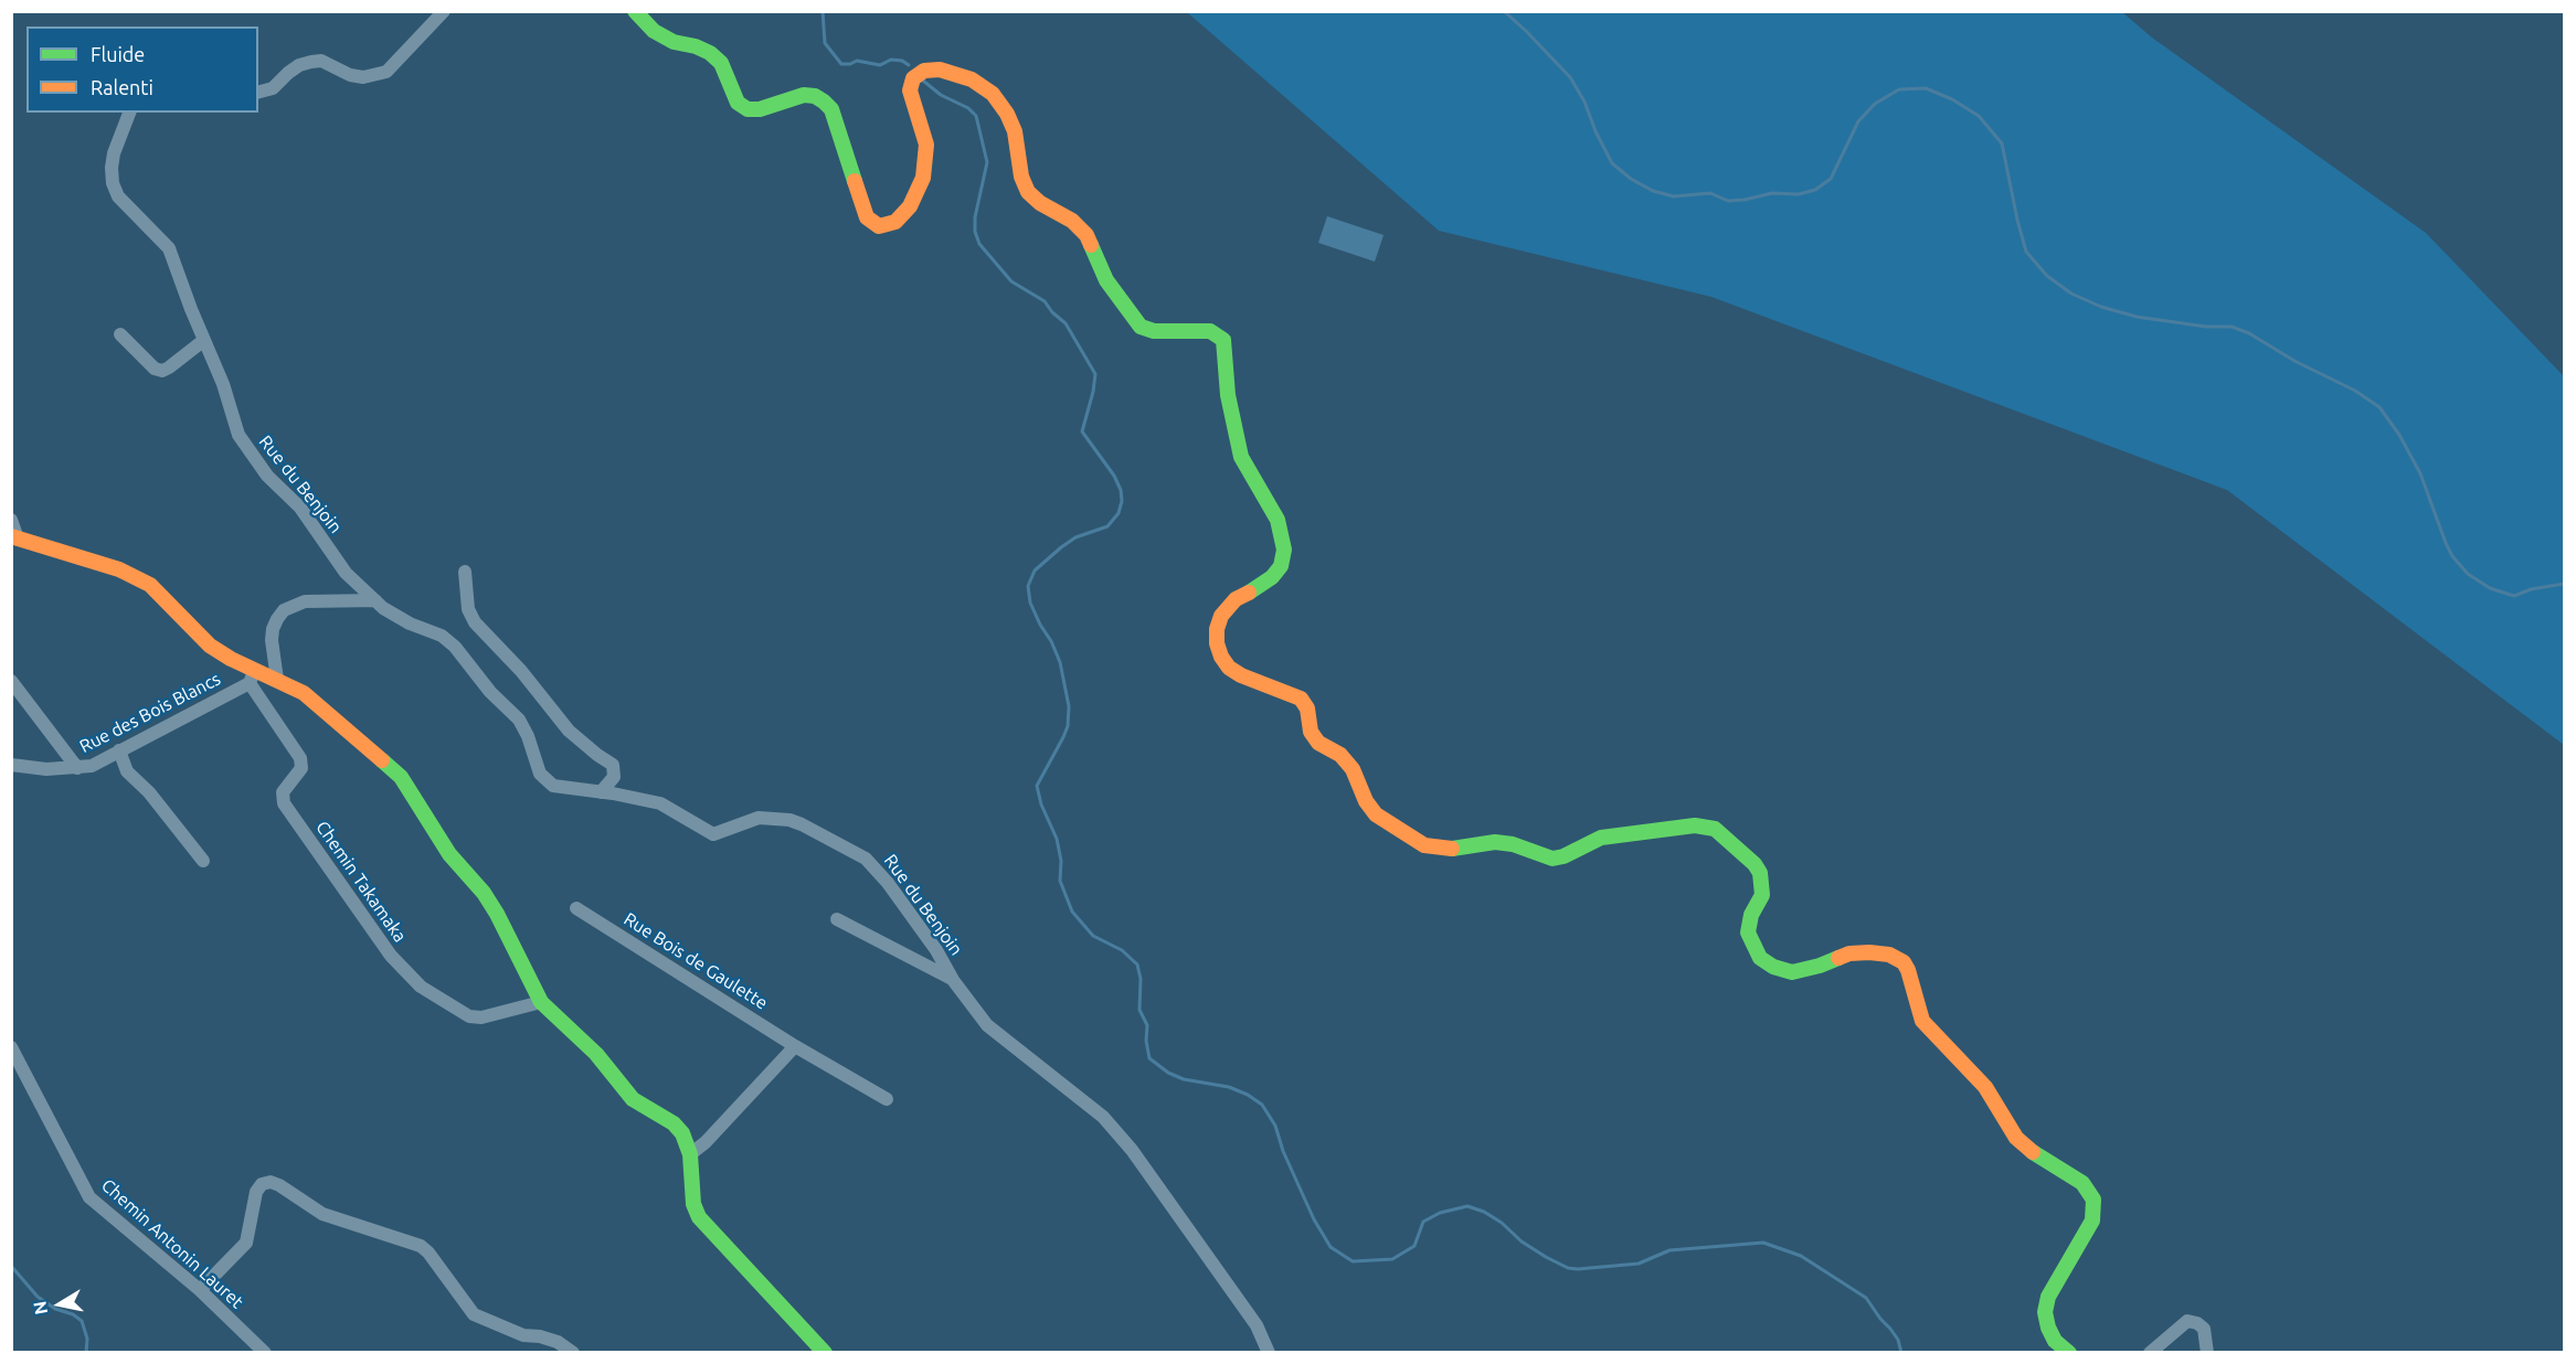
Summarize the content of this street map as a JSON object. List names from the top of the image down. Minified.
{"streets":{"street":["Rue du Benjoin","Rue des Bois Blancs","Chemin Takamaka","Rue Bois de Gaulette","Chemin Antonin Lauret"]},"crossings":[["Rue des Bois Blancs","Chemin Takamaka"]],"legend":["Fluide","Ralenti"],"north":"left"}
